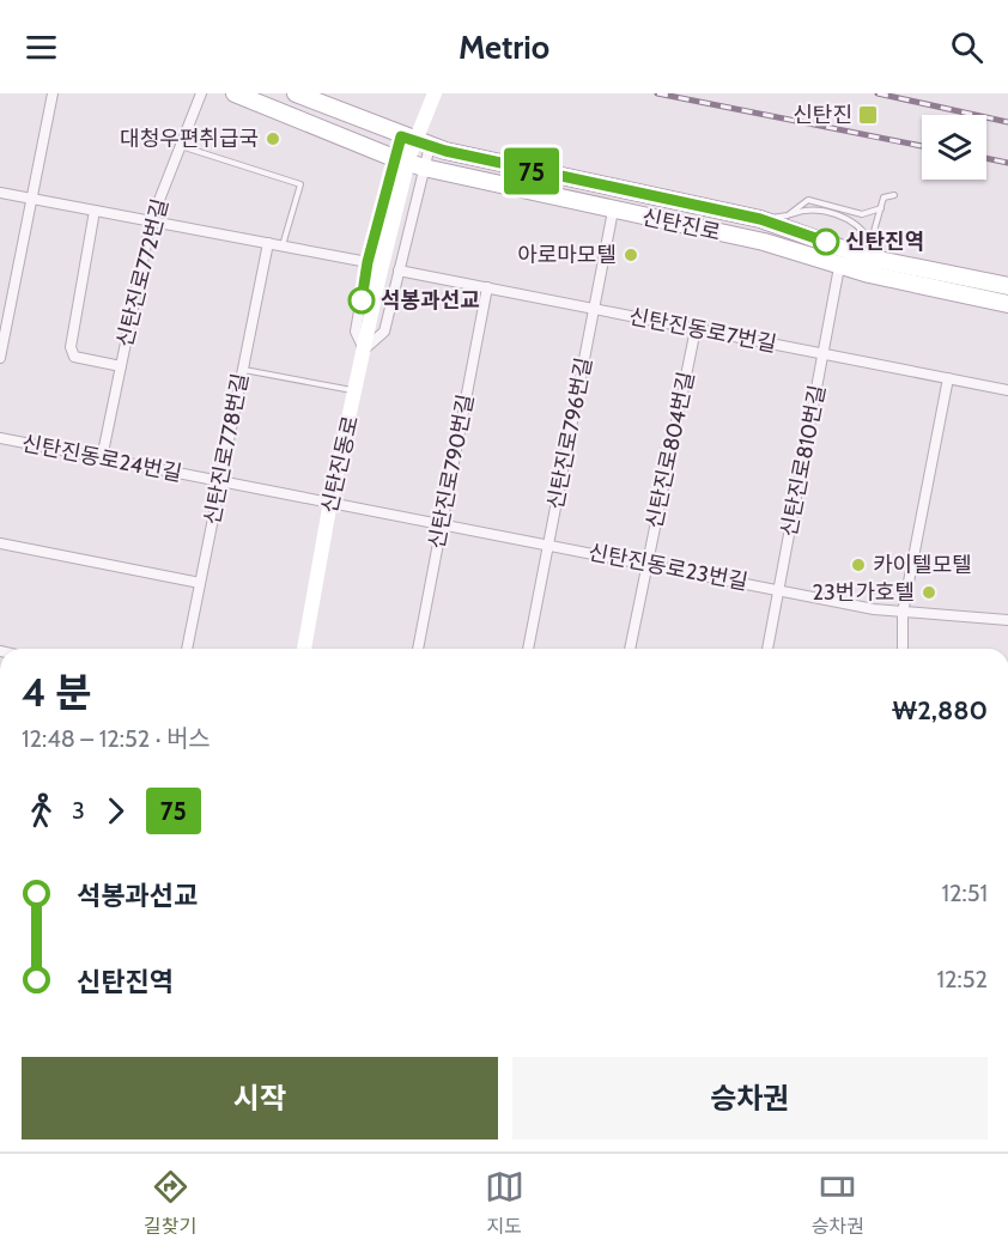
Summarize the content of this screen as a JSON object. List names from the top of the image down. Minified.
{"streets":{"main road":["신탄진로","신탄진동로"],"street":["신탄진로772번길","신탄진동로7번길","신탄진로796번길","신탄진로778번길","신탄진로804번길","신탄진동로24번길","신탄진로810번길","신탄진로790번길","신탄진동로23번길"]},"crossings":[["신탄진로","신탄진로796번길"],["신탄진로","신탄진로810번길"],["신탄진로772번길","신탄진동로24번길"],["신탄진동로7번길","신탄진로796번길"],["신탄진동로7번길","신탄진로804번길"],["신탄진동로7번길","신탄진로810번길"],["신탄진동로7번길","신탄진로790번길"],["신탄진로796번길","신탄진동로23번길"],["신탄진로778번길","신탄진동로24번길"],["신탄진로804번길","신탄진동로23번길"],["신탄진동로24번길","신탄진동로"],["신탄진동로24번길","신탄진동로23번길"],["신탄진로810번길","신탄진동로23번길"],["신탄진동로","신탄진동로23번길"],["신탄진로790번길","신탄진동로23번길"]],"places":{"transit":["신탄진"],"other":["대청우편취급국","신탄진역","아로마모텔","석봉과선교","카이텔모텔","23번가호텔"]},"lines":["bus line 75"],"page":{"header":"Metrio","on_map":"75","heading":["4 분","12:48 – 12:52 · 버스","₩2,880"],"legs":["3","75"],"list":[{"name":"석봉과선교","value":"12:51"},{"name":"신탄진역","value":"12:52"}],"buttons":["시작","승차권"],"tabs":["길찾기","지도","승차권"]}}
